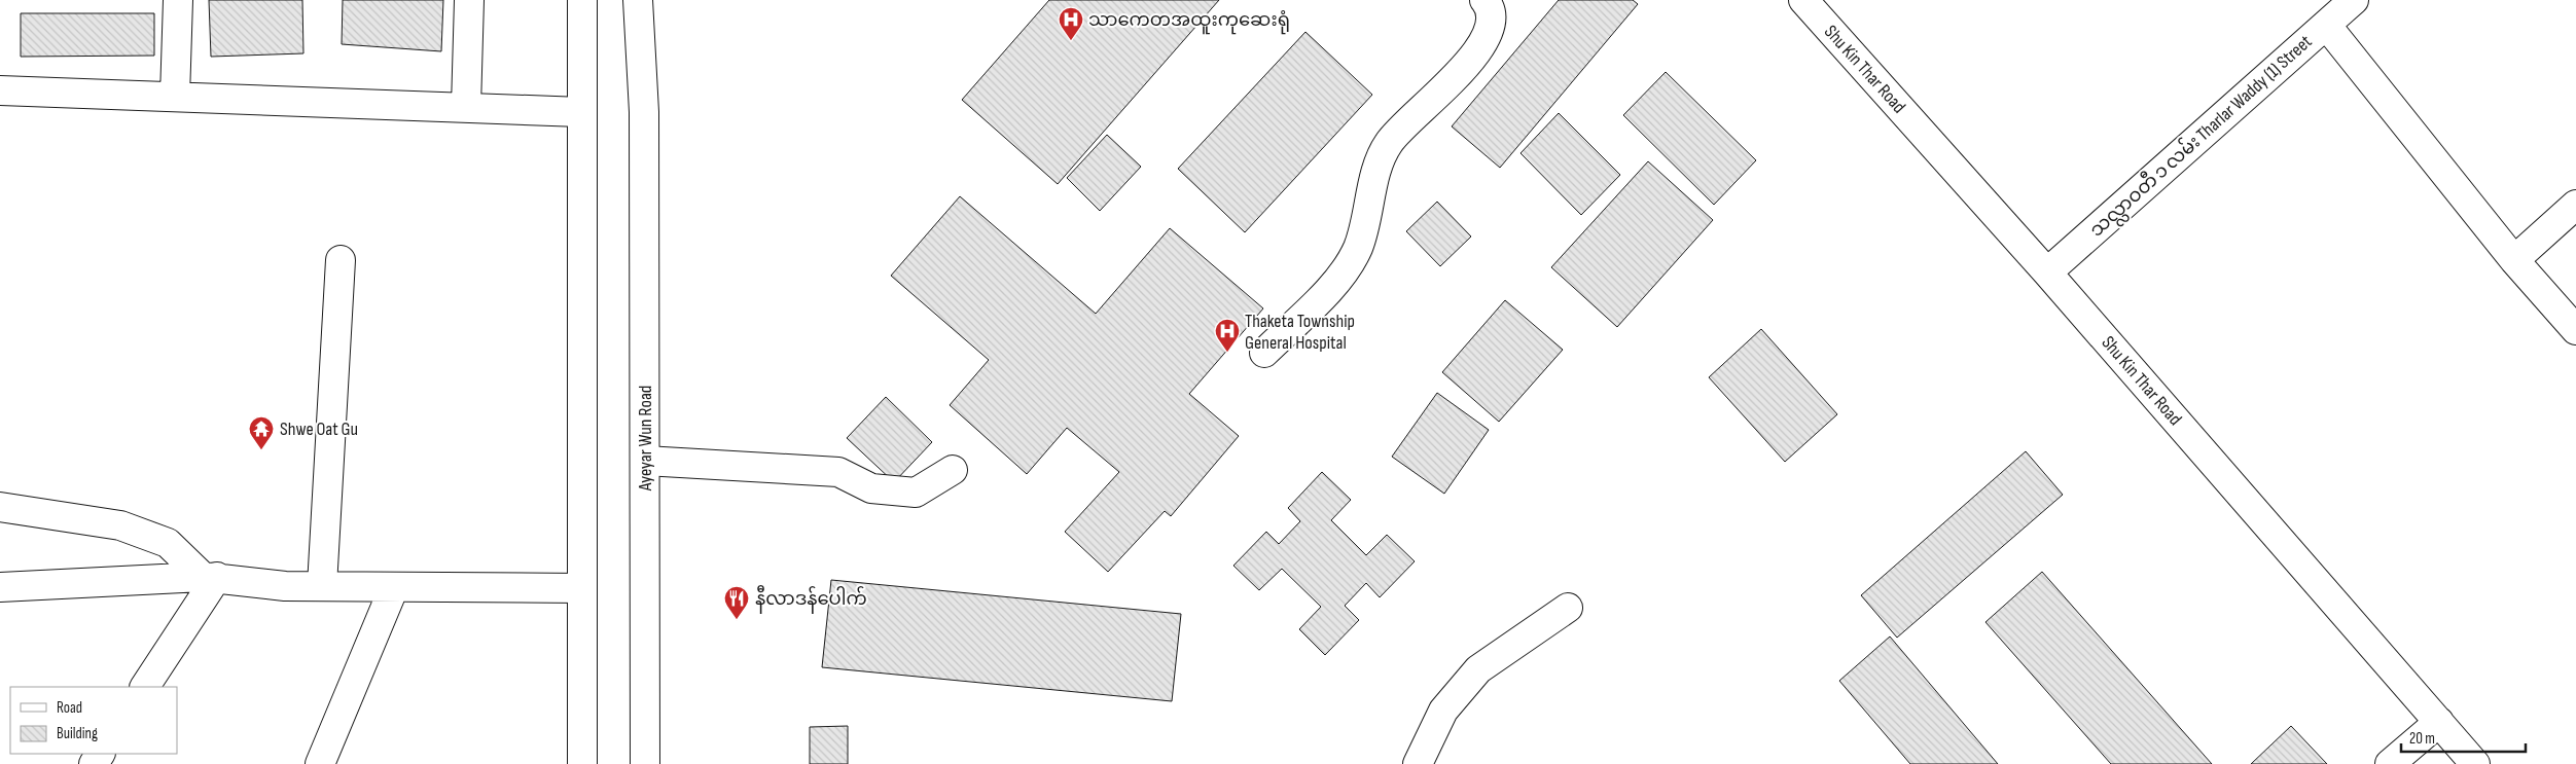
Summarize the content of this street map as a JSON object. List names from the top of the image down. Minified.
{"streets":{"street":["Shu Kin Thar Road","သလ္လာဝတီ ၁ လမ်း Tharlar Waddy (1) Street","Ayeyar Wun Road"]},"crossings":[["Shu Kin Thar Road","သလ္လာဝတီ ၁ လမ်း Tharlar Waddy (1) Street"]],"places":{"hospital":["သာကေတအထူးကုဆေးရုံ","Thaketa Township General Hospital"],"temple":["Shwe Oat Gu"],"restaurant":["နီလာဒန်ပေါက်"]},"legend":["Road","Building"],"scale_bar":"20 m"}
